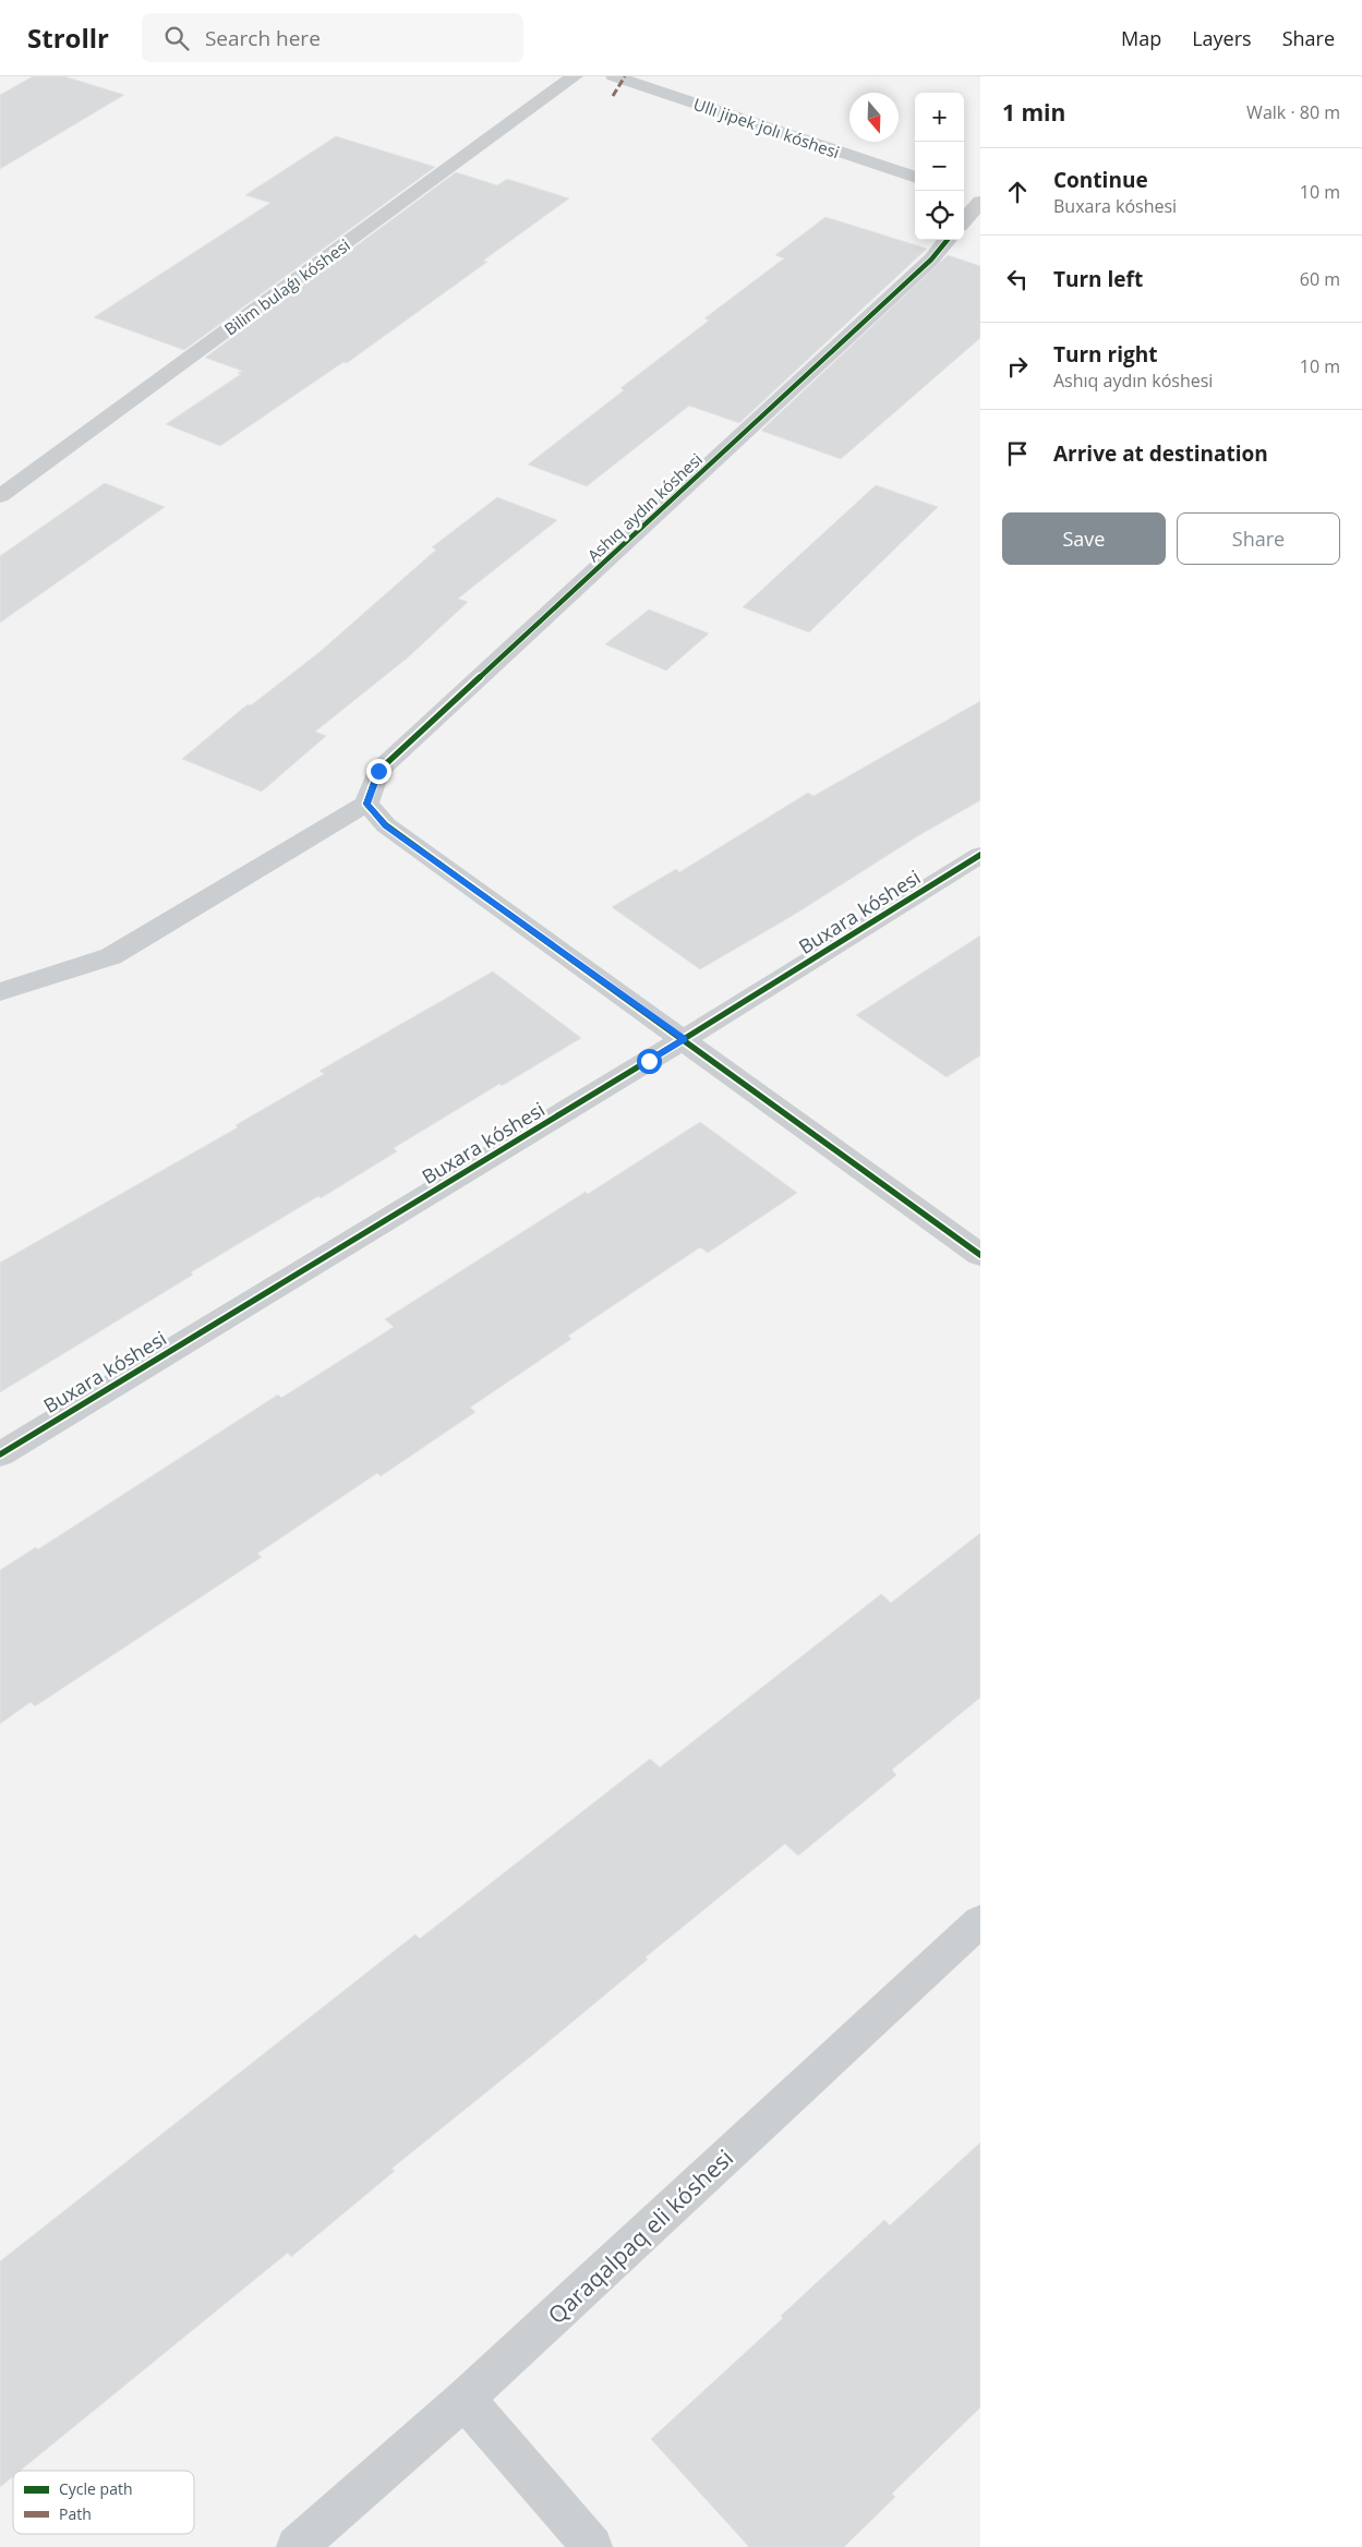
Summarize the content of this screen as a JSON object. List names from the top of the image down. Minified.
{"streets":{"street":["Ullı jipek jolı kóshesi","Bilim bulaǵı kóshesi","Ashıq aydın kóshesi","Buxara kóshesi","Qaraqalpaq eli kóshesi"]},"legend":["Cycle path","Path"],"north":"bottom","page":{"header":"Strollr","search":"Search here","nav":["Map","Layers","Share"],"heading":["1 min","Walk · 80 m"],"map_buttons":["+","−"],"list":[["Continue","Buxara kóshesi","10 m"],["Turn left","60 m"],["Turn right","Ashıq aydın kóshesi","10 m"],"Arrive at destination"],"buttons":["Save","Share"]}}
